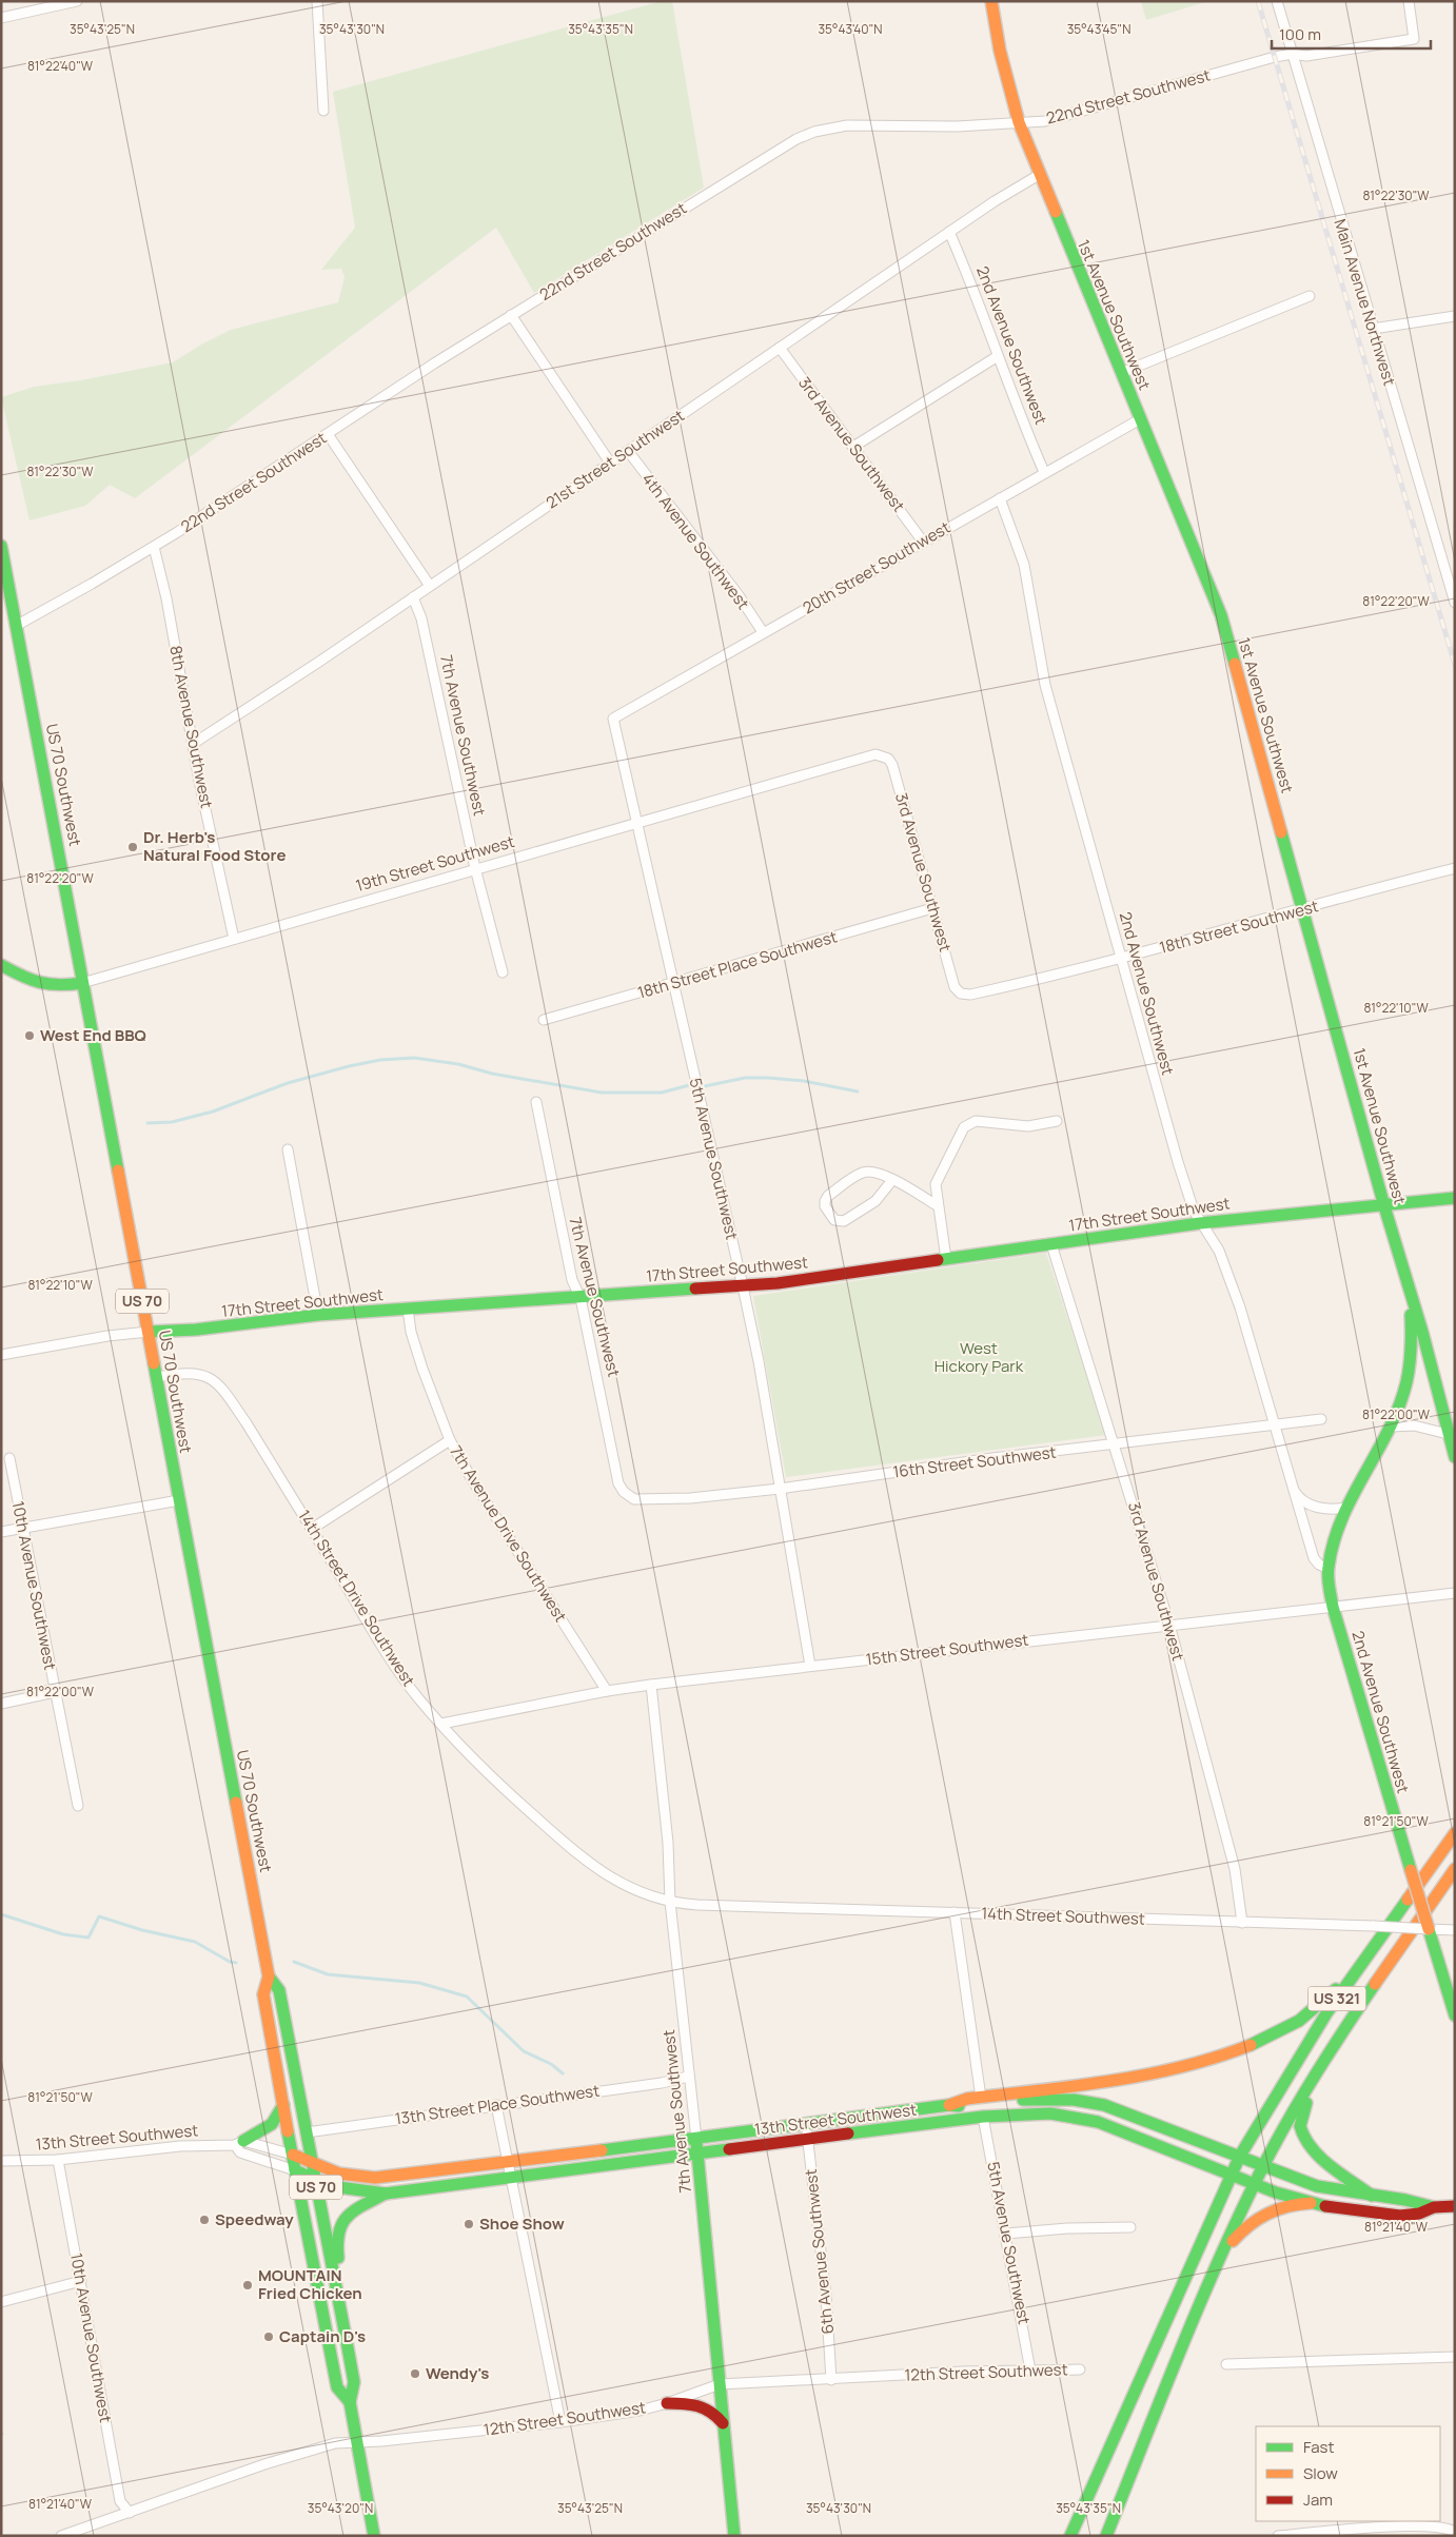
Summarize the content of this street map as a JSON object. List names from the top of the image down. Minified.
{"streets":{"main road":["1st Avenue Southwest","2nd Avenue Southwest","7th Avenue Southwest","US 70 Southwest","19th Street Southwest","17th Street Southwest","US 70","US 321","13th Street Southwest"],"street":["22nd Street Southwest","Main Avenue Northwest","3rd Avenue Southwest","21st Street Southwest","4th Avenue Southwest","20th Street Southwest","8th Avenue Southwest","18th Street Southwest","18th Street Place Southwest","5th Avenue Southwest","16th Street Southwest","7th Avenue Drive Southwest","10th Avenue Southwest","14th Street Drive Southwest","15th Street Southwest","14th Street Southwest","13th Street Place Southwest","6th Avenue Southwest","12th Street Southwest"]},"crossings":[["22nd Street Southwest","Main Avenue Northwest"],["22nd Street Southwest","1st Avenue Southwest"],["22nd Street Southwest","8th Avenue Southwest"],["22nd Street Southwest","US 70 Southwest"],["22nd Street Southwest","US 70"],["1st Avenue Southwest","2nd Avenue Southwest"],["1st Avenue Southwest","21st Street Southwest"],["1st Avenue Southwest","20th Street Southwest"],["1st Avenue Southwest","18th Street Southwest"],["1st Avenue Southwest","17th Street Southwest"],["2nd Avenue Southwest","21st Street Southwest"],["2nd Avenue Southwest","20th Street Southwest"],["2nd Avenue Southwest","18th Street Southwest"],["2nd Avenue Southwest","17th Street Southwest"],["2nd Avenue Southwest","16th Street Southwest"],["2nd Avenue Southwest","15th Street Southwest"],["2nd Avenue Southwest","14th Street Southwest"],["3rd Avenue Southwest","21st Street Southwest"],["3rd Avenue Southwest","20th Street Southwest"],["3rd Avenue Southwest","19th Street Southwest"],["3rd Avenue Southwest","18th Street Southwest"],["3rd Avenue Southwest","18th Street Place Southwest"],["3rd Avenue Southwest","17th Street Southwest"],["3rd Avenue Southwest","16th Street Southwest"],["3rd Avenue Southwest","15th Street Southwest"],["3rd Avenue Southwest","14th Street Southwest"],["21st Street Southwest","4th Avenue Southwest"],["21st Street Southwest","8th Avenue Southwest"],["21st Street Southwest","7th Avenue Southwest"],["4th Avenue Southwest","20th Street Southwest"],["20th Street Southwest","5th Avenue Southwest"],["8th Avenue Southwest","19th Street Southwest"],["7th Avenue Southwest","19th Street Southwest"],["7th Avenue Southwest","17th Street Southwest"],["7th Avenue Southwest","16th Street Southwest"],["7th Avenue Southwest","14th Street Drive Southwest"],["7th Avenue Southwest","15th Street Southwest"],["7th Avenue Southwest","14th Street Southwest"],["7th Avenue Southwest","13th Street Place Southwest"],["7th Avenue Southwest","13th Street Southwest"],["7th Avenue Southwest","12th Street Southwest"],["US 70 Southwest","19th Street Southwest"],["US 70 Southwest","17th Street Southwest"],["US 70 Southwest","US 70"],["US 70 Southwest","14th Street Drive Southwest"],["US 70 Southwest","13th Street Place Southwest"],["US 70 Southwest","13th Street Southwest"],["US 70 Southwest","12th Street Southwest"],["19th Street Southwest","5th Avenue Southwest"],["18th Street Place Southwest","5th Avenue Southwest"],["5th Avenue Southwest","17th Street Southwest"],["5th Avenue Southwest","16th Street Southwest"],["5th Avenue Southwest","15th Street Southwest"],["5th Avenue Southwest","13th Street Southwest"],["5th Avenue Southwest","12th Street Southwest"],["17th Street Southwest","7th Avenue Drive Southwest"],["7th Avenue Drive Southwest","15th Street Southwest"],["10th Avenue Southwest","13th Street Southwest"],["10th Avenue Southwest","12th Street Southwest"],["14th Street Drive Southwest","15th Street Southwest"],["14th Street Drive Southwest","14th Street Southwest"],["US 321","13th Street Southwest"],["13th Street Southwest","6th Avenue Southwest"],["6th Avenue Southwest","12th Street Southwest"]],"parks":["West Hickory Park"],"places":["Dr. Herb's Natural Food Store","West End BBQ","Speedway","Shoe Show","MOUNTAIN Fried Chicken","Captain D's","Wendy's"],"legend":["Fast","Slow","Jam"],"scale_bar":"100 m","coordinates":["35°43'25\"N","35°43'30\"N","35°43'35\"N","35°43'40\"N","35°43'45\"N","81°22'40\"W","81°22'30\"W","81°22'20\"W","81°22'10\"W","81°22'00\"W","81°21'50\"W","81°21'40\"W","35°43'20\"N"]}
